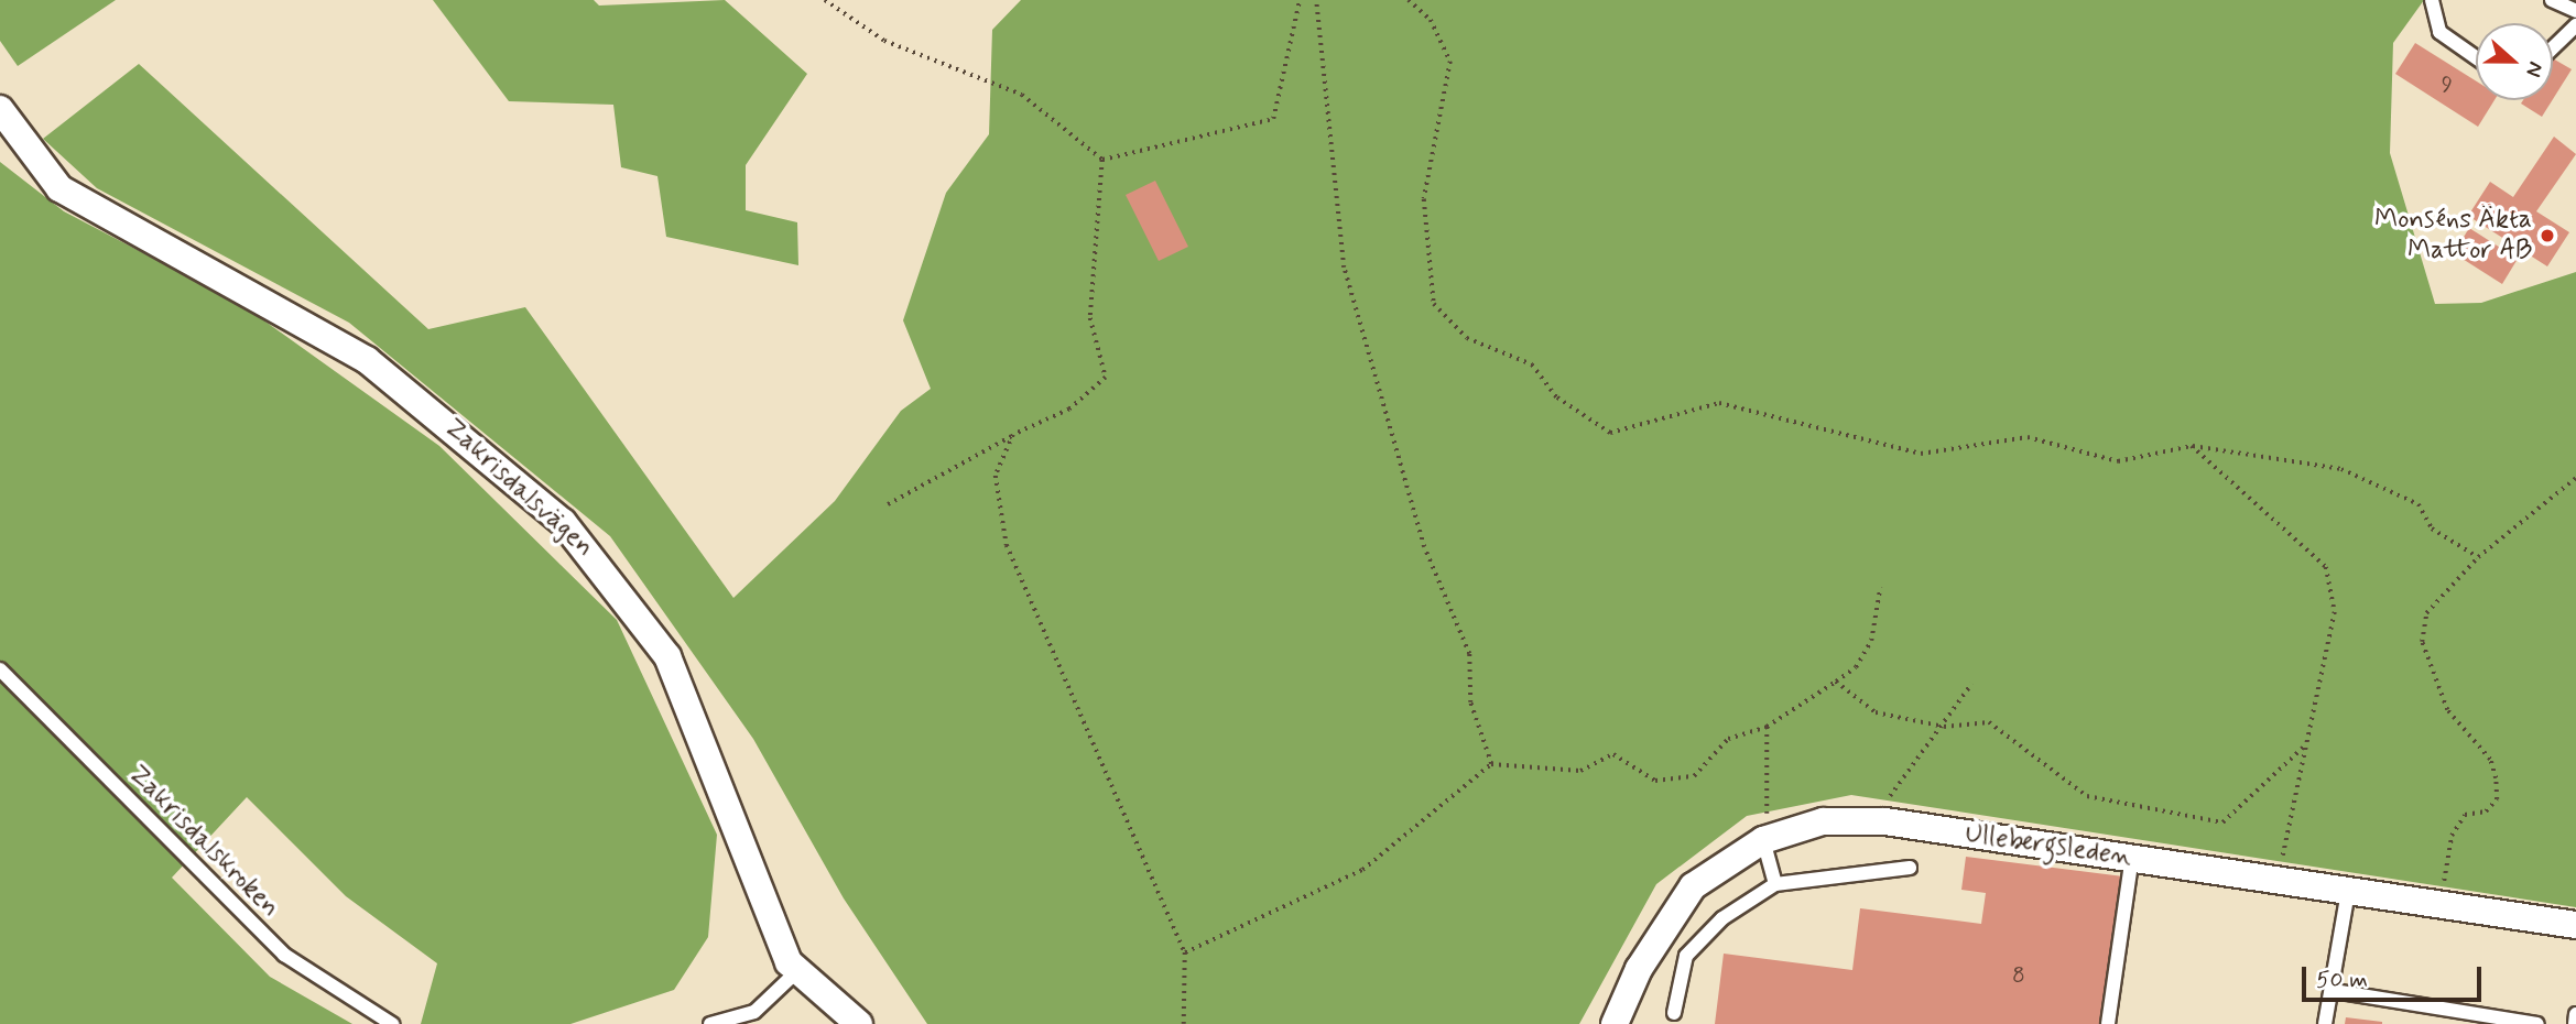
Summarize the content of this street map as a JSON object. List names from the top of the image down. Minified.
{"streets":{"street":["Zakrisdalsvägen","Ullebergsleden"],"lane":["Zakrisdalskroken"]},"places":["Monséns Äkta Mattor AB"],"house_numbers":["9","8"],"scale_bar":"50 m","north":"right"}
